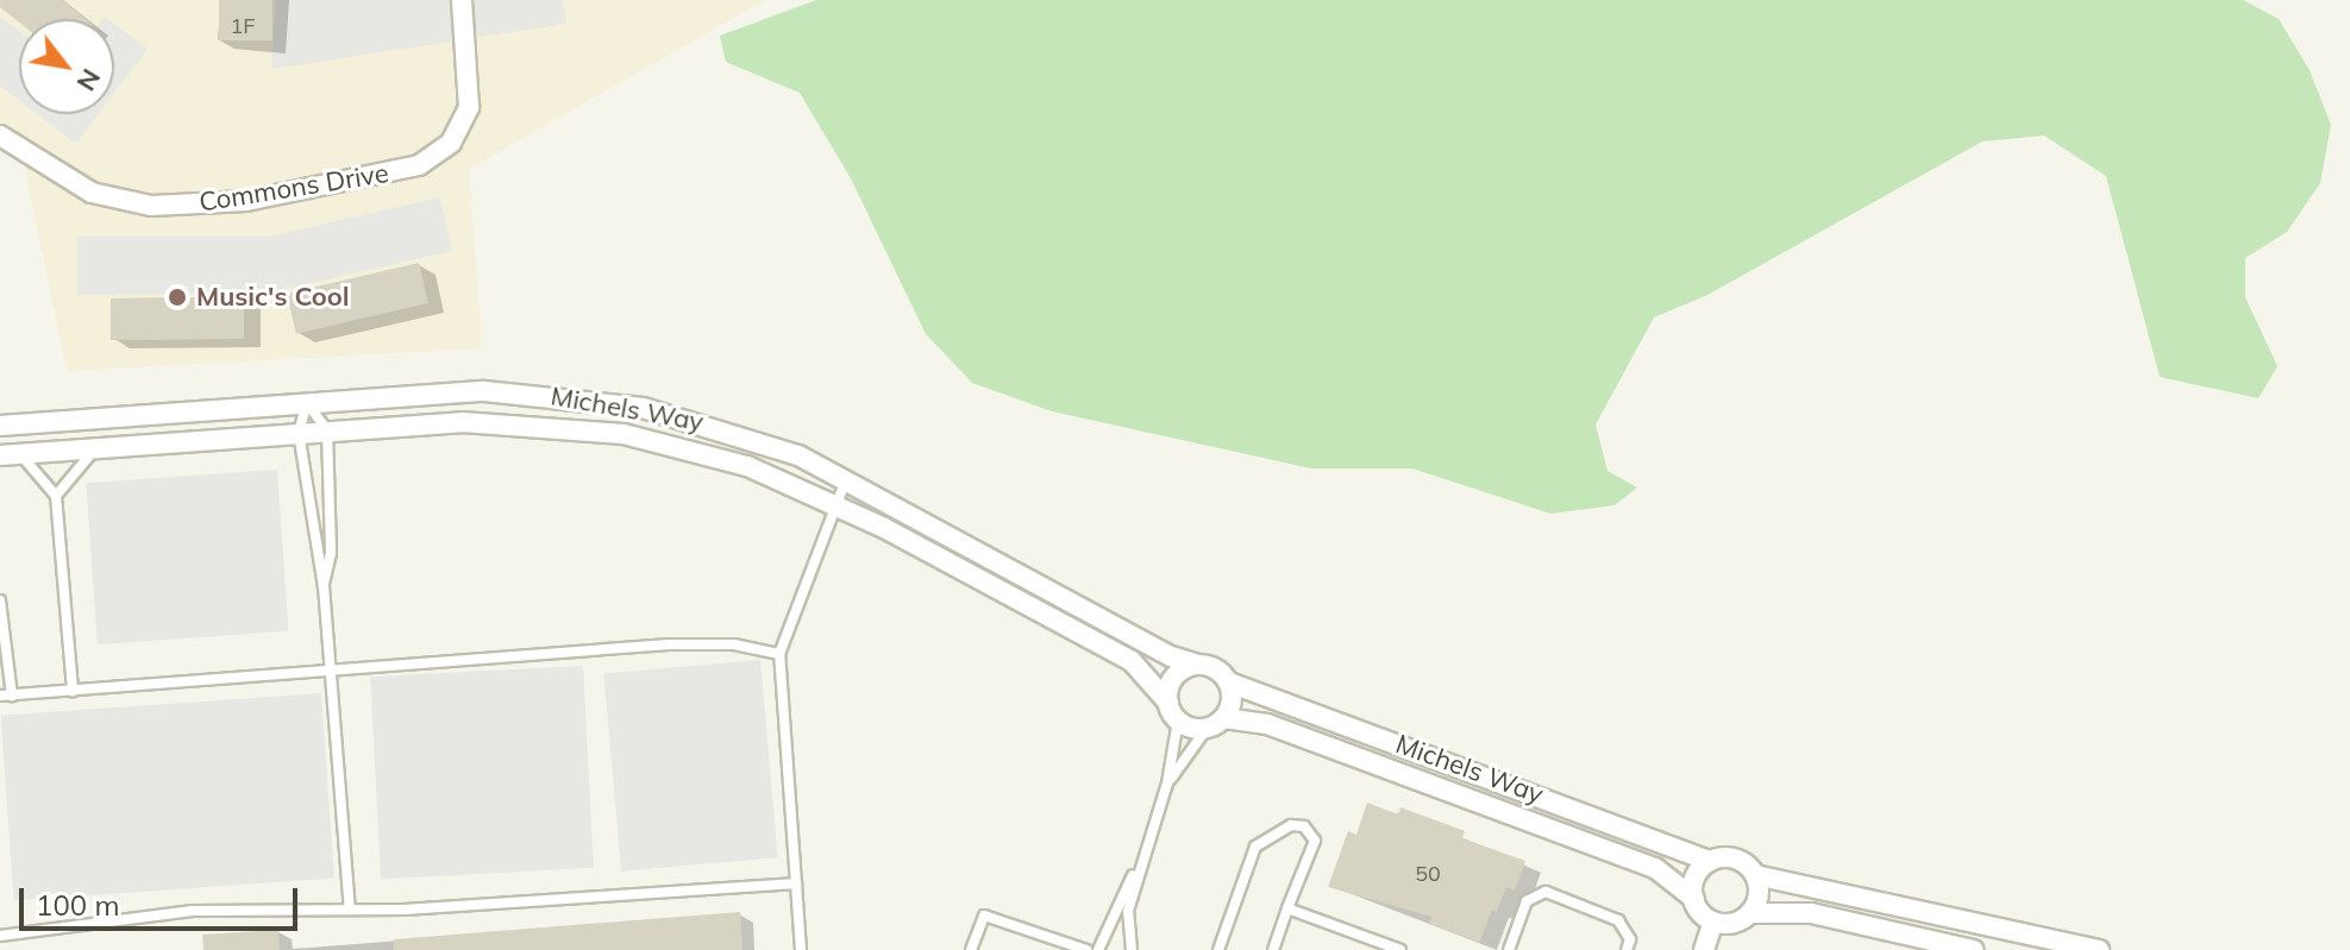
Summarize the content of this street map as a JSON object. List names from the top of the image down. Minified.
{"streets":{"street":["Commons Drive","Michels Way"]},"places":["Music's Cool"],"house_numbers":["1F","50"],"scale_bar":"100 m","north":"bottom right"}
